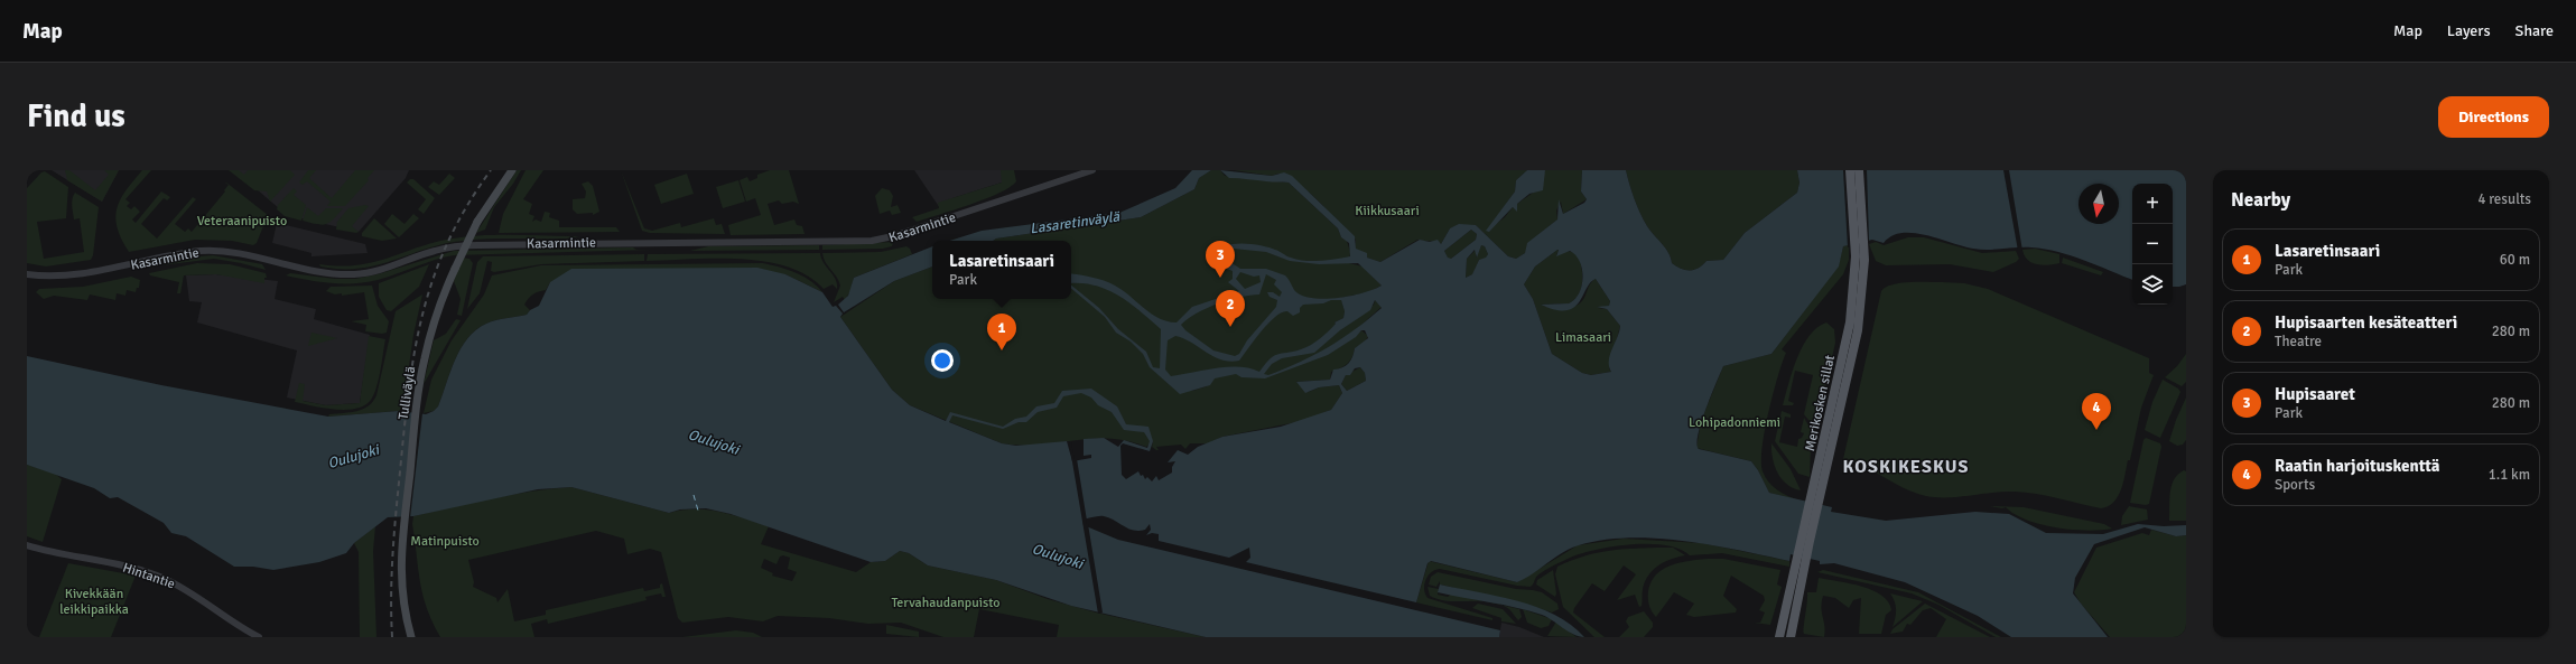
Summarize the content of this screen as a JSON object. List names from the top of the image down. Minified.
{"streets":{"main road":["Tulliväylä","Merikosken sillat"],"street":["Kasarmintie","Hintantie"]},"districts":["KOSKIKESKUS"],"water":["Lasaretinväylä","Oulujoki"],"parks":["Kiikkusaari","Veteraanipuisto","Limasaari","Lohipadonniemi","Matinpuisto","Kivekkään leikkipaikka","Tervahaudanpuisto"],"north":"bottom","page":{"header":"Map","nav":["Map","Layers","Share"],"buttons":"Directions","title":"Find us","heading":["Nearby","4 results"],"map_buttons":["+","−"],"list":[{"mark":"1","name":"Lasaretinsaari","note":"Park","value":"60 m"},{"mark":"2","name":"Hupisaarten kesäteatteri","note":"Theatre","value":"280 m"},{"mark":"3","name":"Hupisaaret","note":"Park","value":"280 m"},{"mark":"4","name":"Raatin harjoituskenttä","note":"Sports","value":"1.1 km"}],"popup":["Lasaretinsaari","Park"],"pins":["3","2","1","4"]}}
